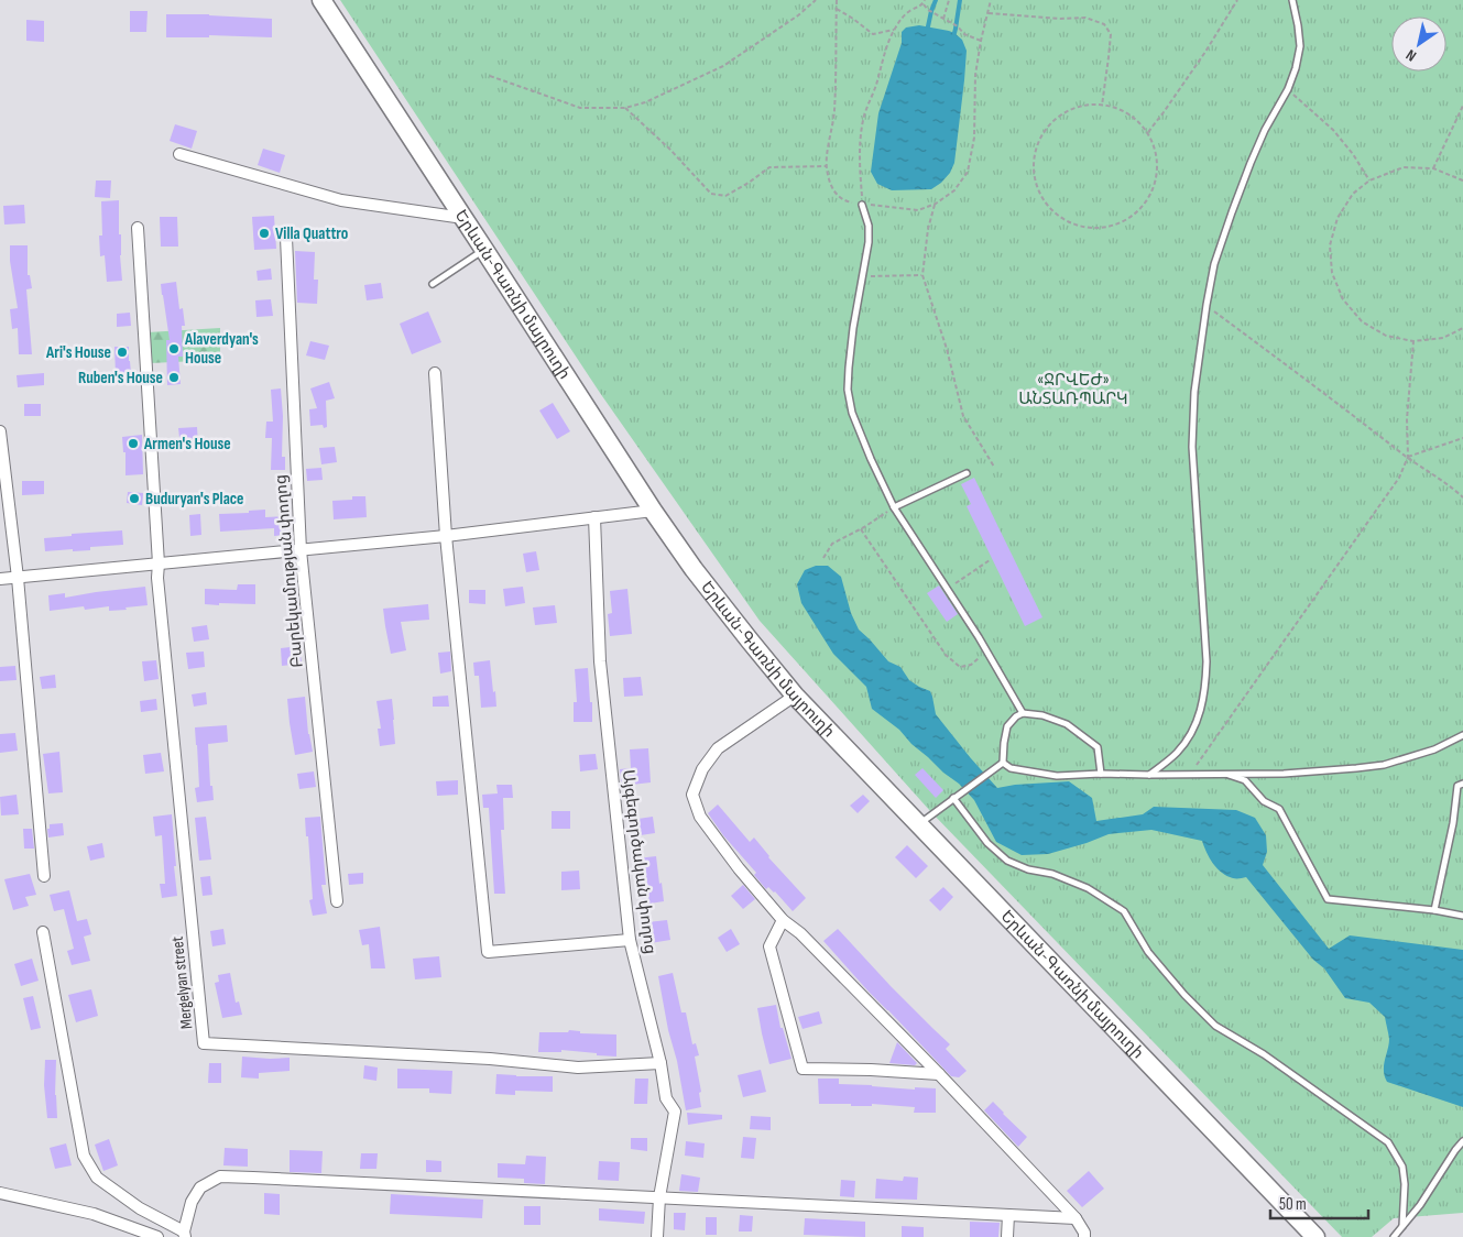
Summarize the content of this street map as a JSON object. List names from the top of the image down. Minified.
{"streets":{"main road":["Երևան-Գառնի մայրուղի"],"street":["Բարեկամության փողոց","Այգեգործական փողոց","Mergelyan street"]},"crossings":[["Այգեգործական փողոց","Mergelyan street"]],"parks":["«ՋՐՎԵԺ» ԱՆՏԱՌՊԱՐԿ"],"places":["Villa Quattro","Alaverdyan's House","Ari's House","Ruben's House","Armen's House","Buduryan's Place"],"scale_bar":"50 m","north":"bottom left"}
